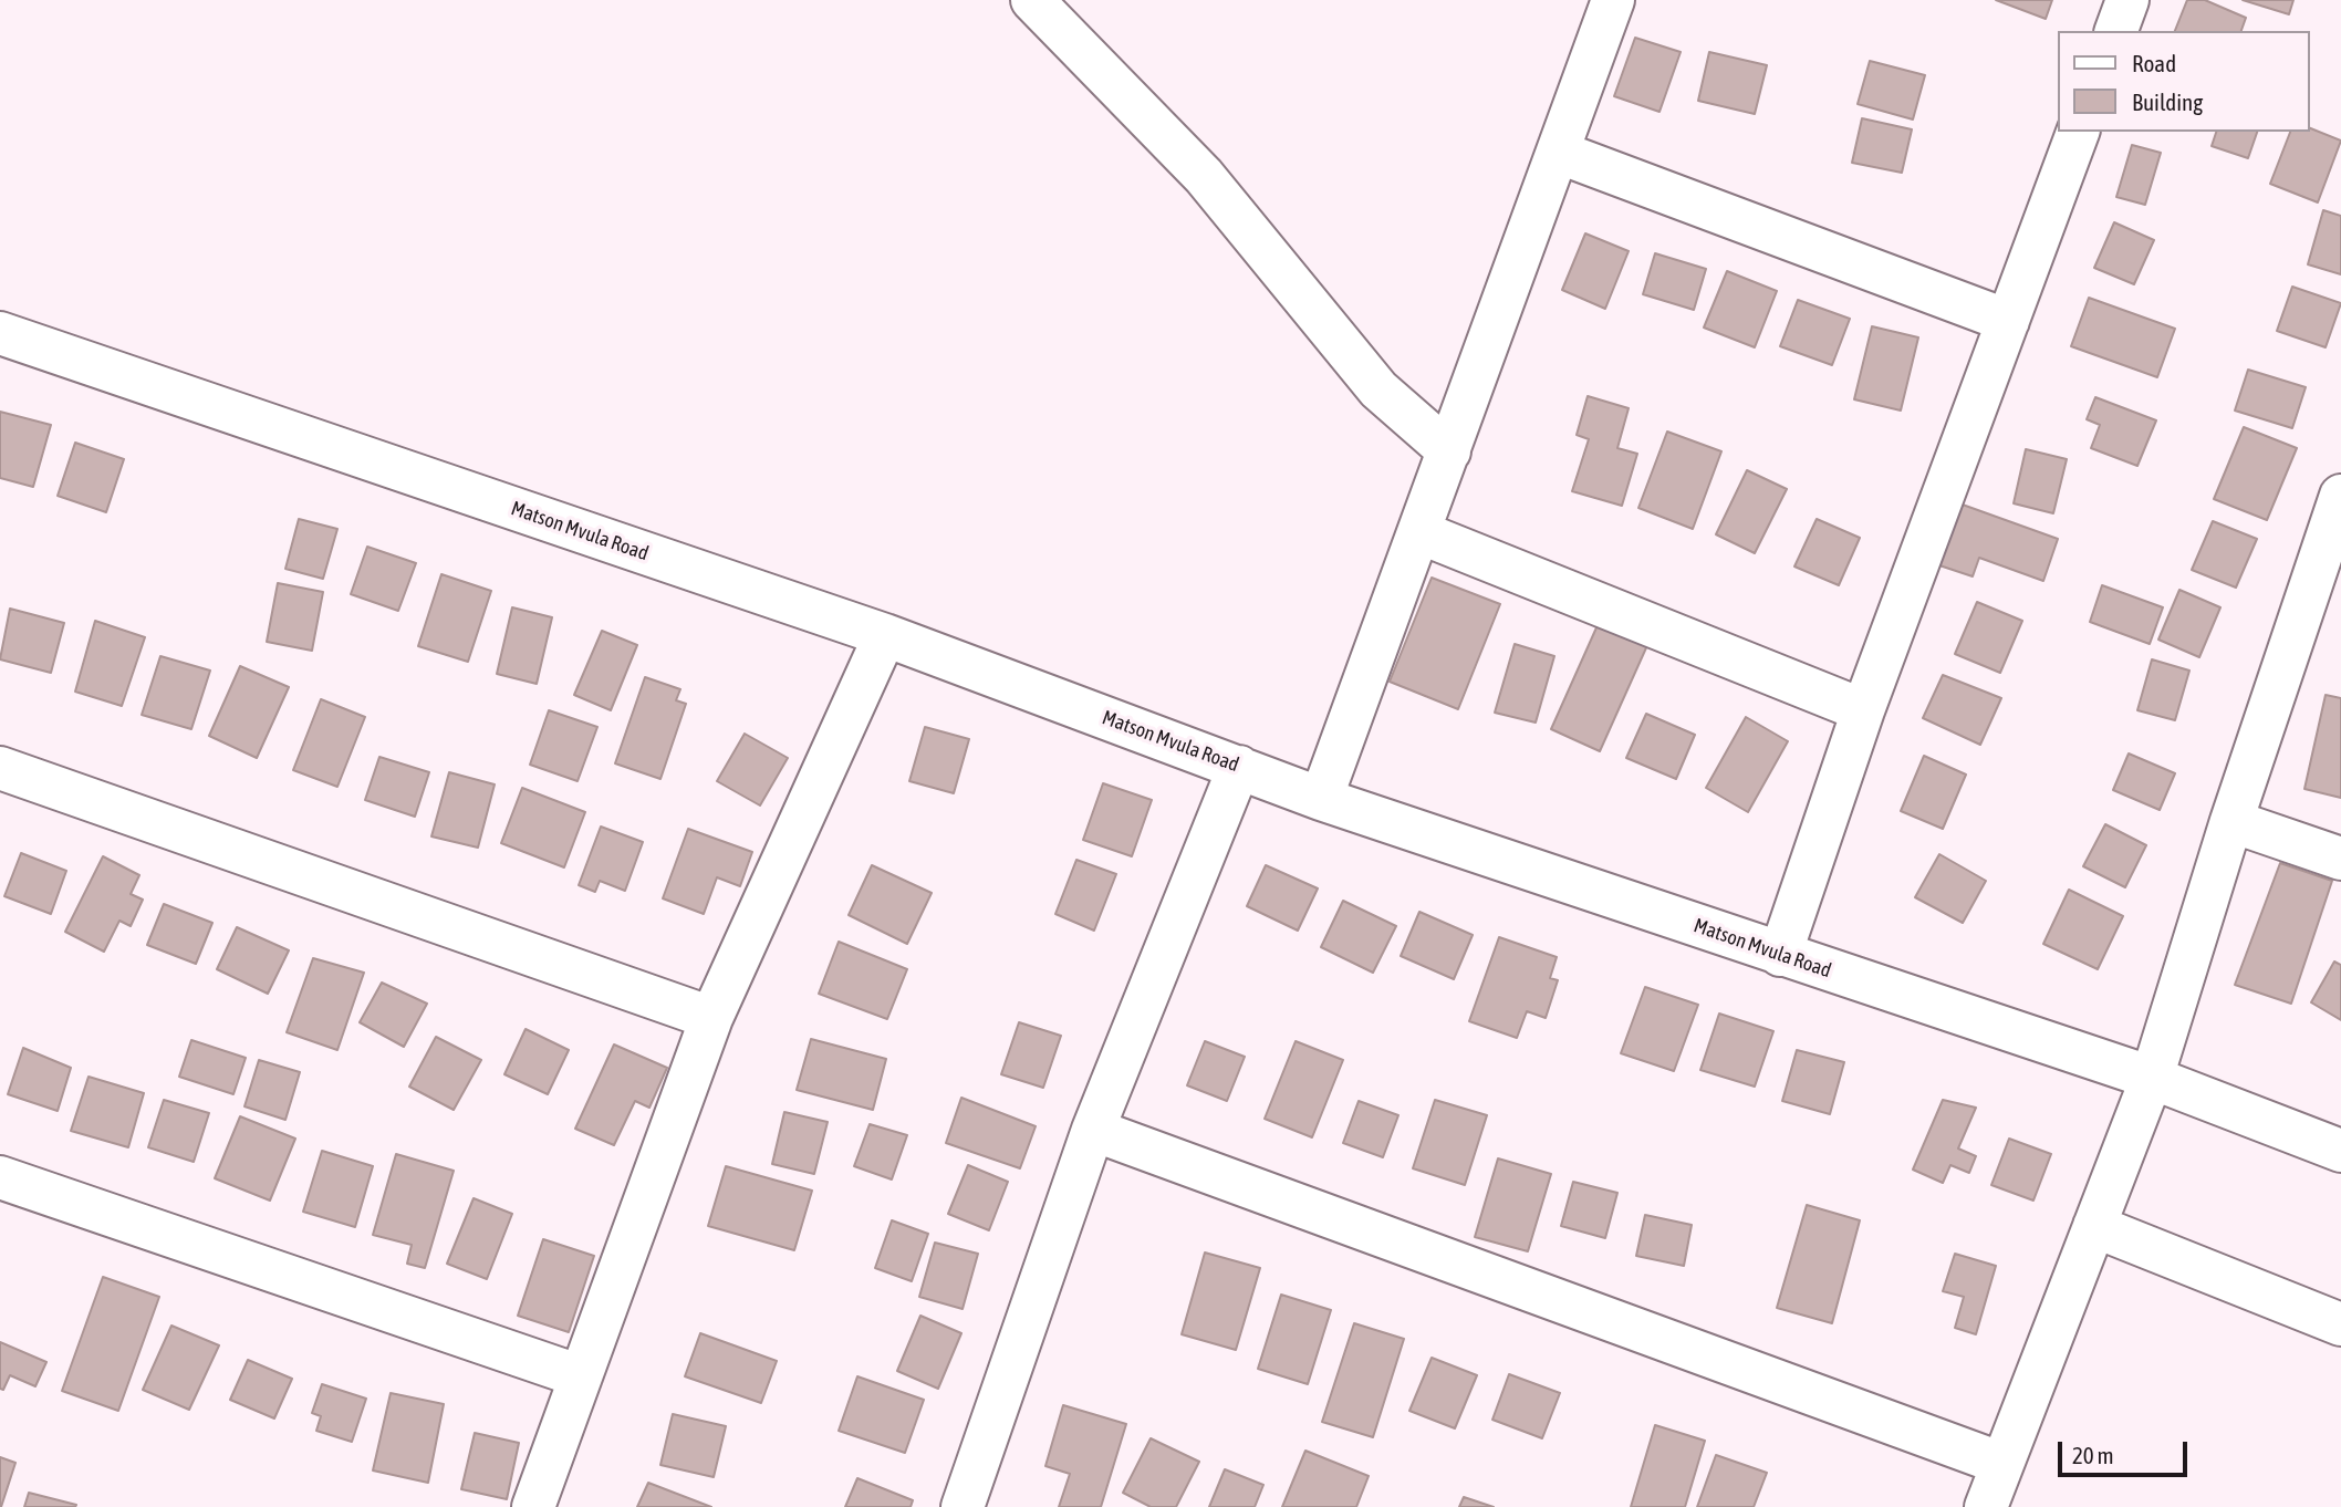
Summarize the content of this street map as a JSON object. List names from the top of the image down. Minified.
{"streets":{"street":["Matson Mvula Road"]},"legend":["Road","Building"],"scale_bar":"20 m"}
